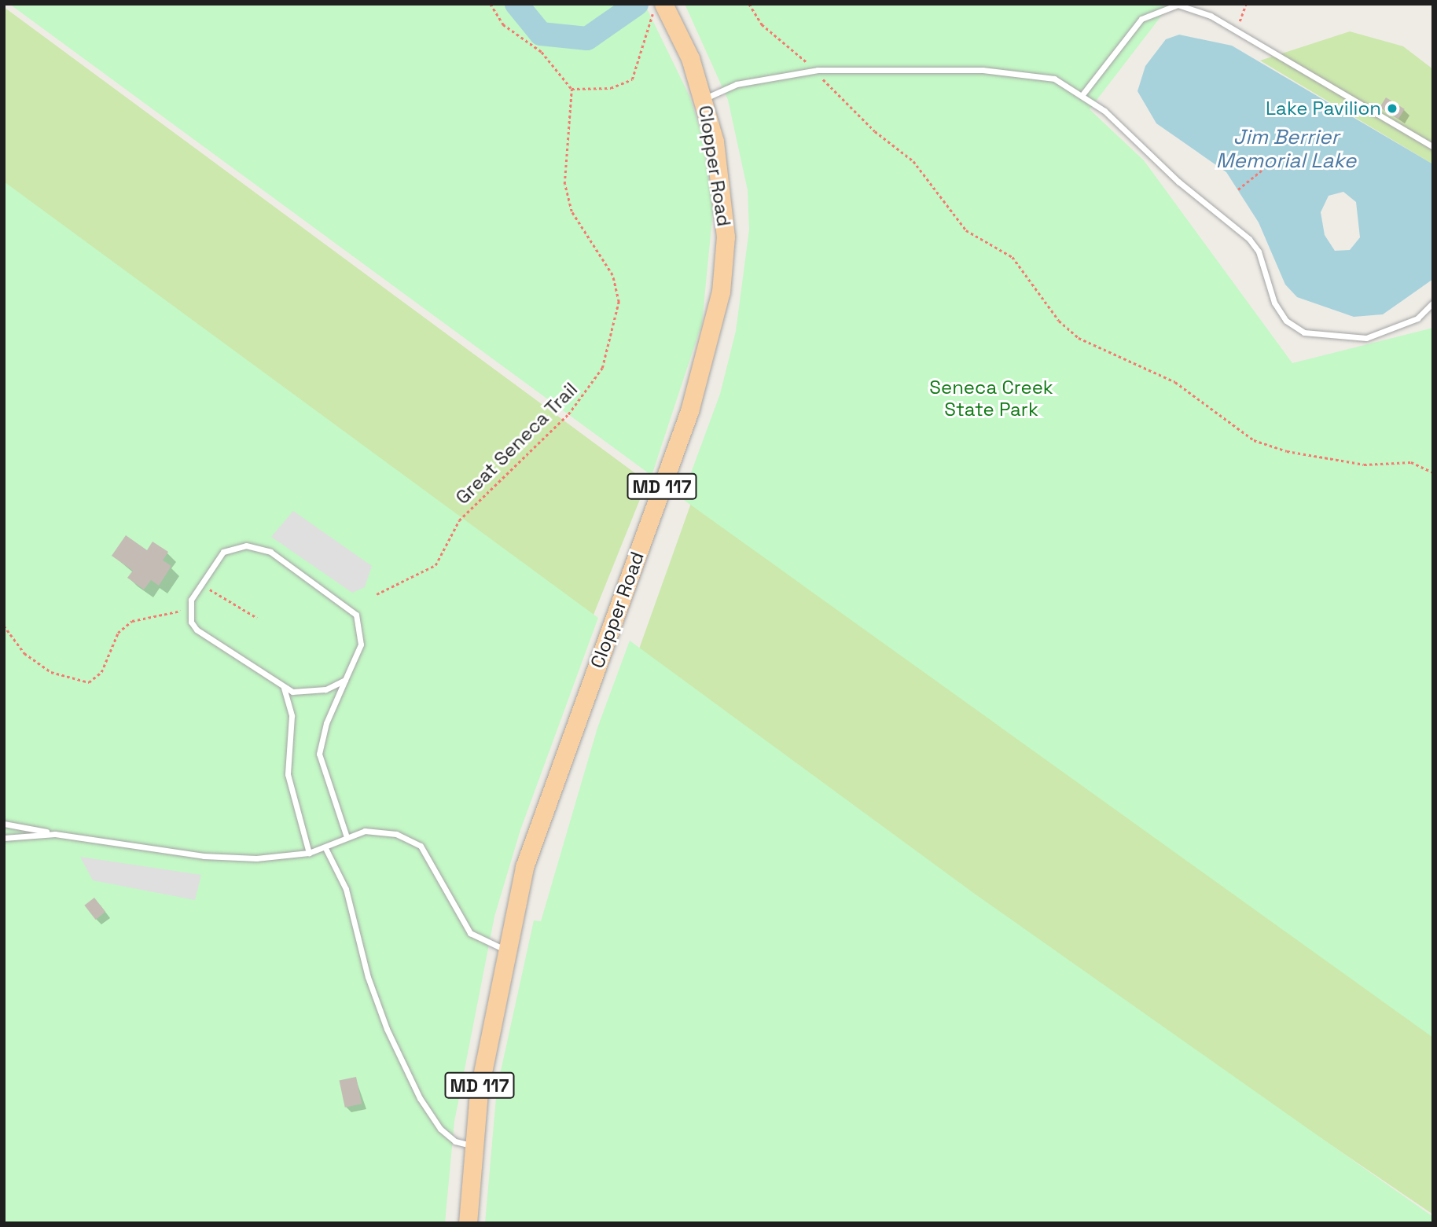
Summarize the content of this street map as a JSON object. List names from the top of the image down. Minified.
{"streets":{"main road":["Clopper Road","MD 117"],"path":["Great Seneca Trail"]},"water":["Jim Berrier Memorial Lake"],"parks":["Seneca Creek State Park"],"places":["Lake Pavilion"]}
